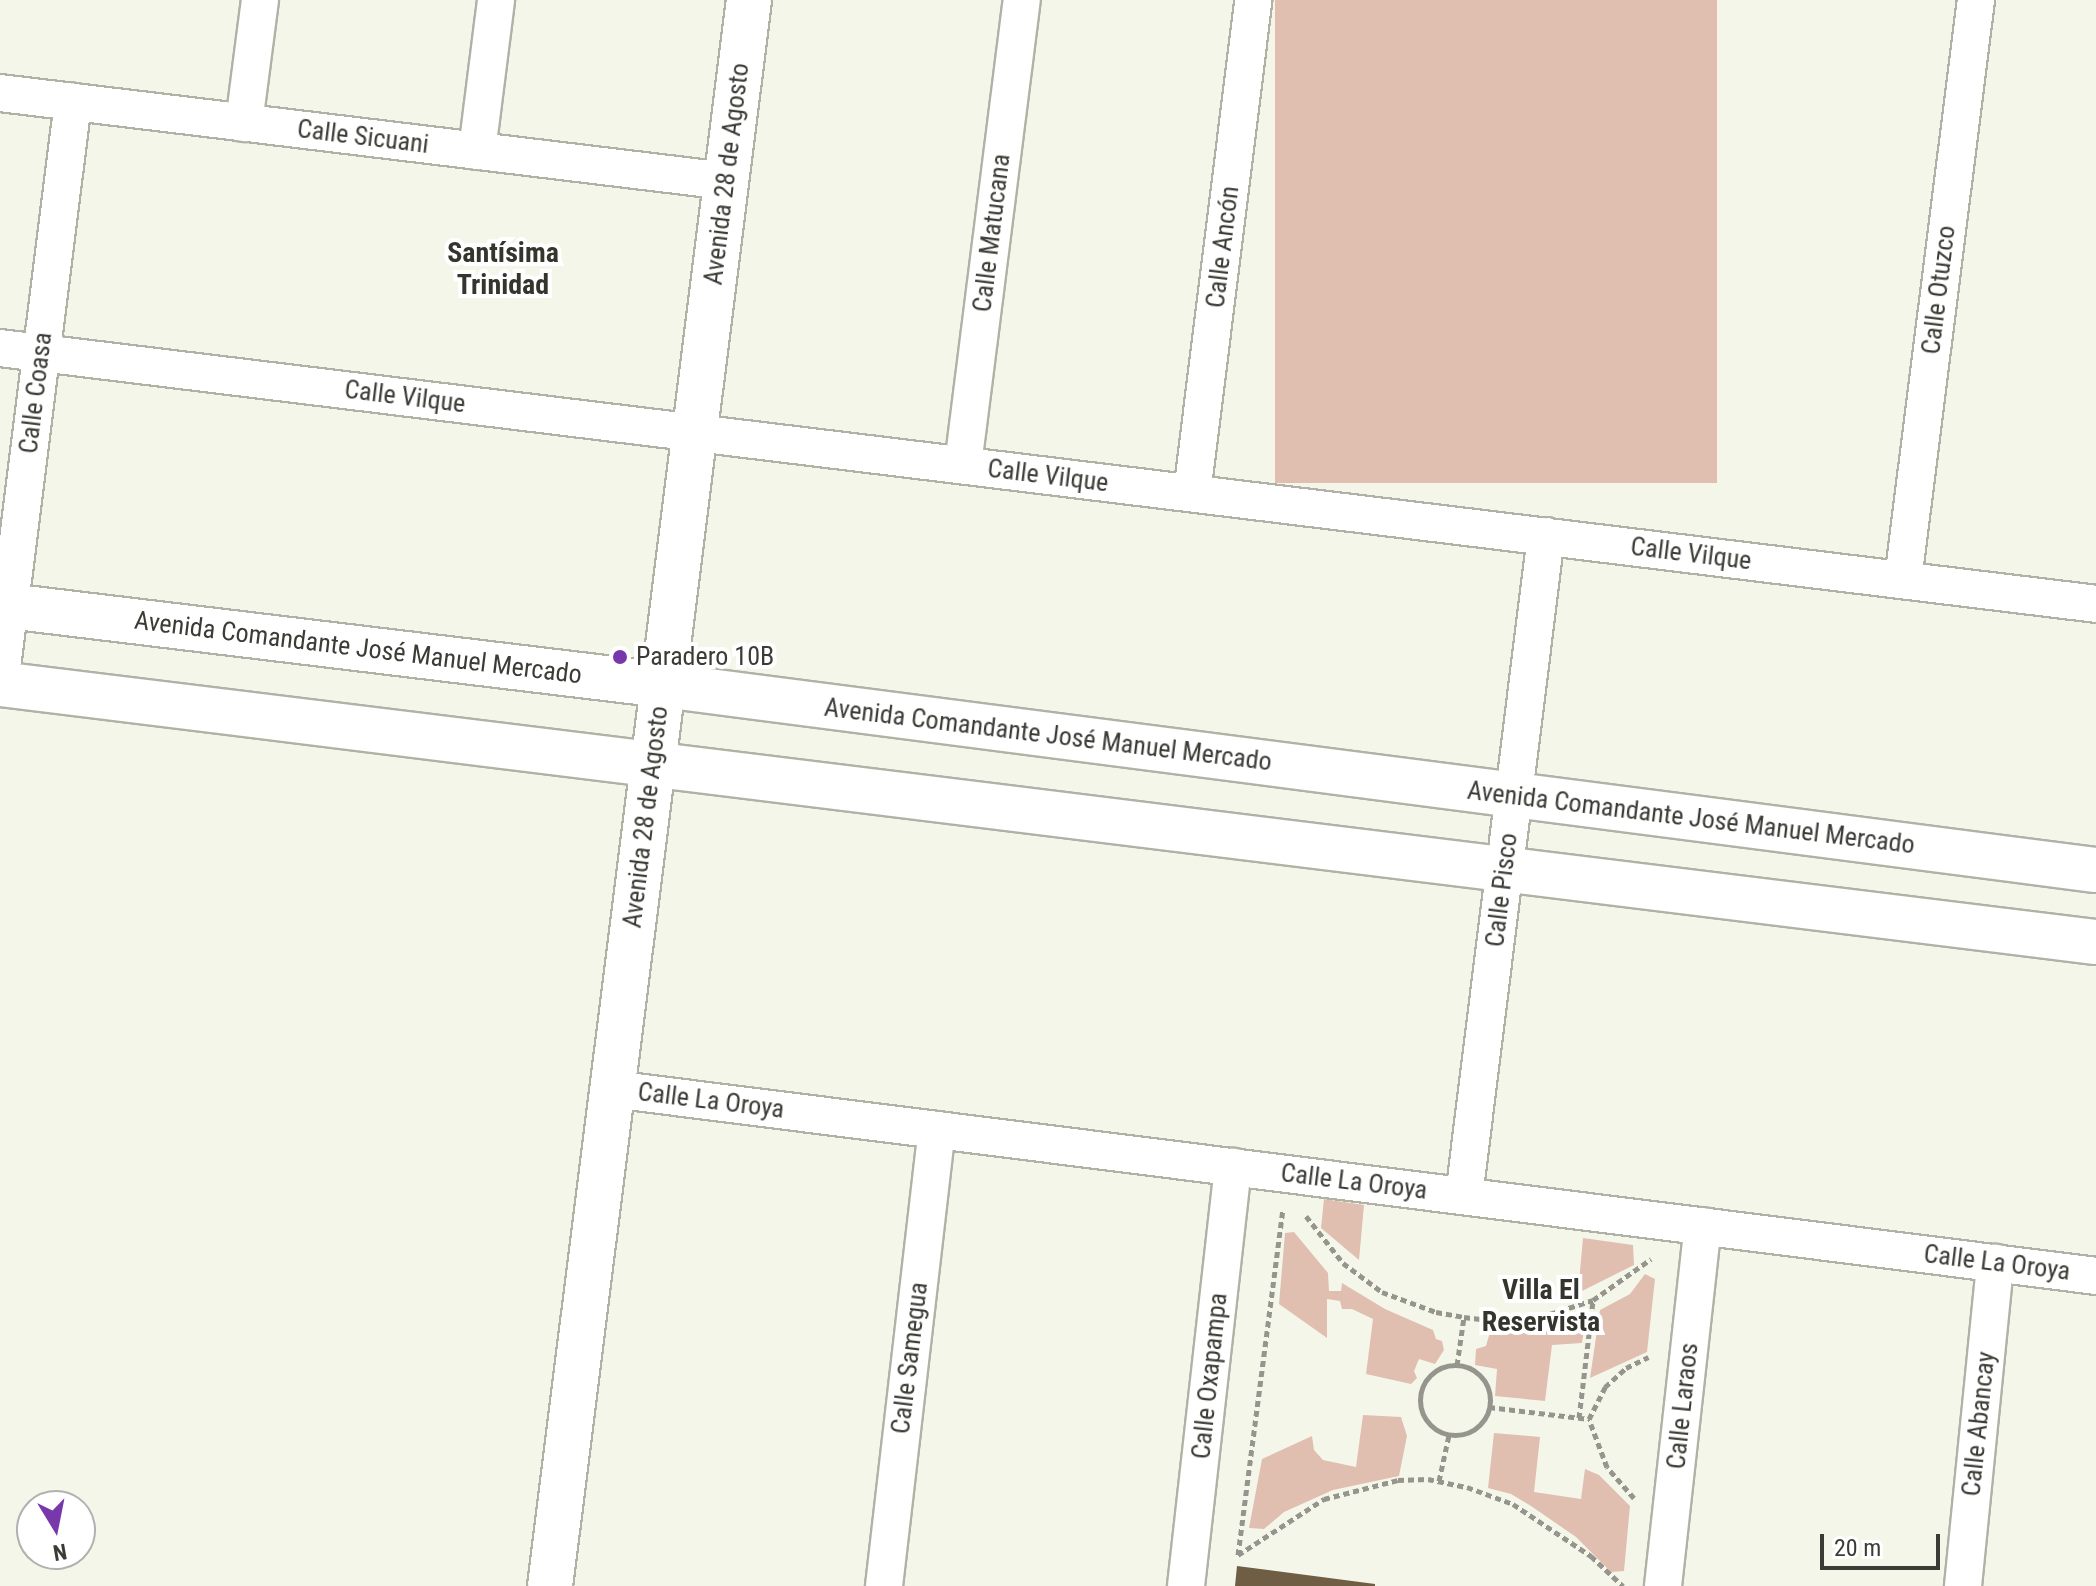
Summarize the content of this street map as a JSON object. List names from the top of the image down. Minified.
{"streets":{"street":["Calle Sicuani","Avenida 28 de Agosto","Calle Matucana","Calle Ancón","Calle Otuzco","Calle Coasa","Calle Vilque","Avenida Comandante José Manuel Mercado","Calle Pisco","Calle La Oroya","Calle Samegua","Calle Oxapampa","Calle Laraos","Calle Abancay"]},"crossings":[["Calle Sicuani","Avenida 28 de Agosto"],["Calle Sicuani","Calle Coasa"],["Avenida 28 de Agosto","Calle Vilque"],["Avenida 28 de Agosto","Avenida Comandante José Manuel Mercado"],["Avenida 28 de Agosto","Calle La Oroya"],["Calle Matucana","Calle Vilque"],["Calle Ancón","Calle Vilque"],["Calle Otuzco","Calle Vilque"],["Calle Coasa","Calle Vilque"],["Calle Coasa","Avenida Comandante José Manuel Mercado"],["Calle Vilque","Calle Pisco"],["Avenida Comandante José Manuel Mercado","Calle Pisco"],["Calle Pisco","Calle La Oroya"],["Calle La Oroya","Calle Samegua"],["Calle La Oroya","Calle Oxapampa"],["Calle La Oroya","Calle Laraos"],["Calle La Oroya","Calle Abancay"]],"districts":["Santísima Trinidad","Villa El Reservista"],"places":["Paradero 10B"],"scale_bar":"20 m","north":"bottom"}
